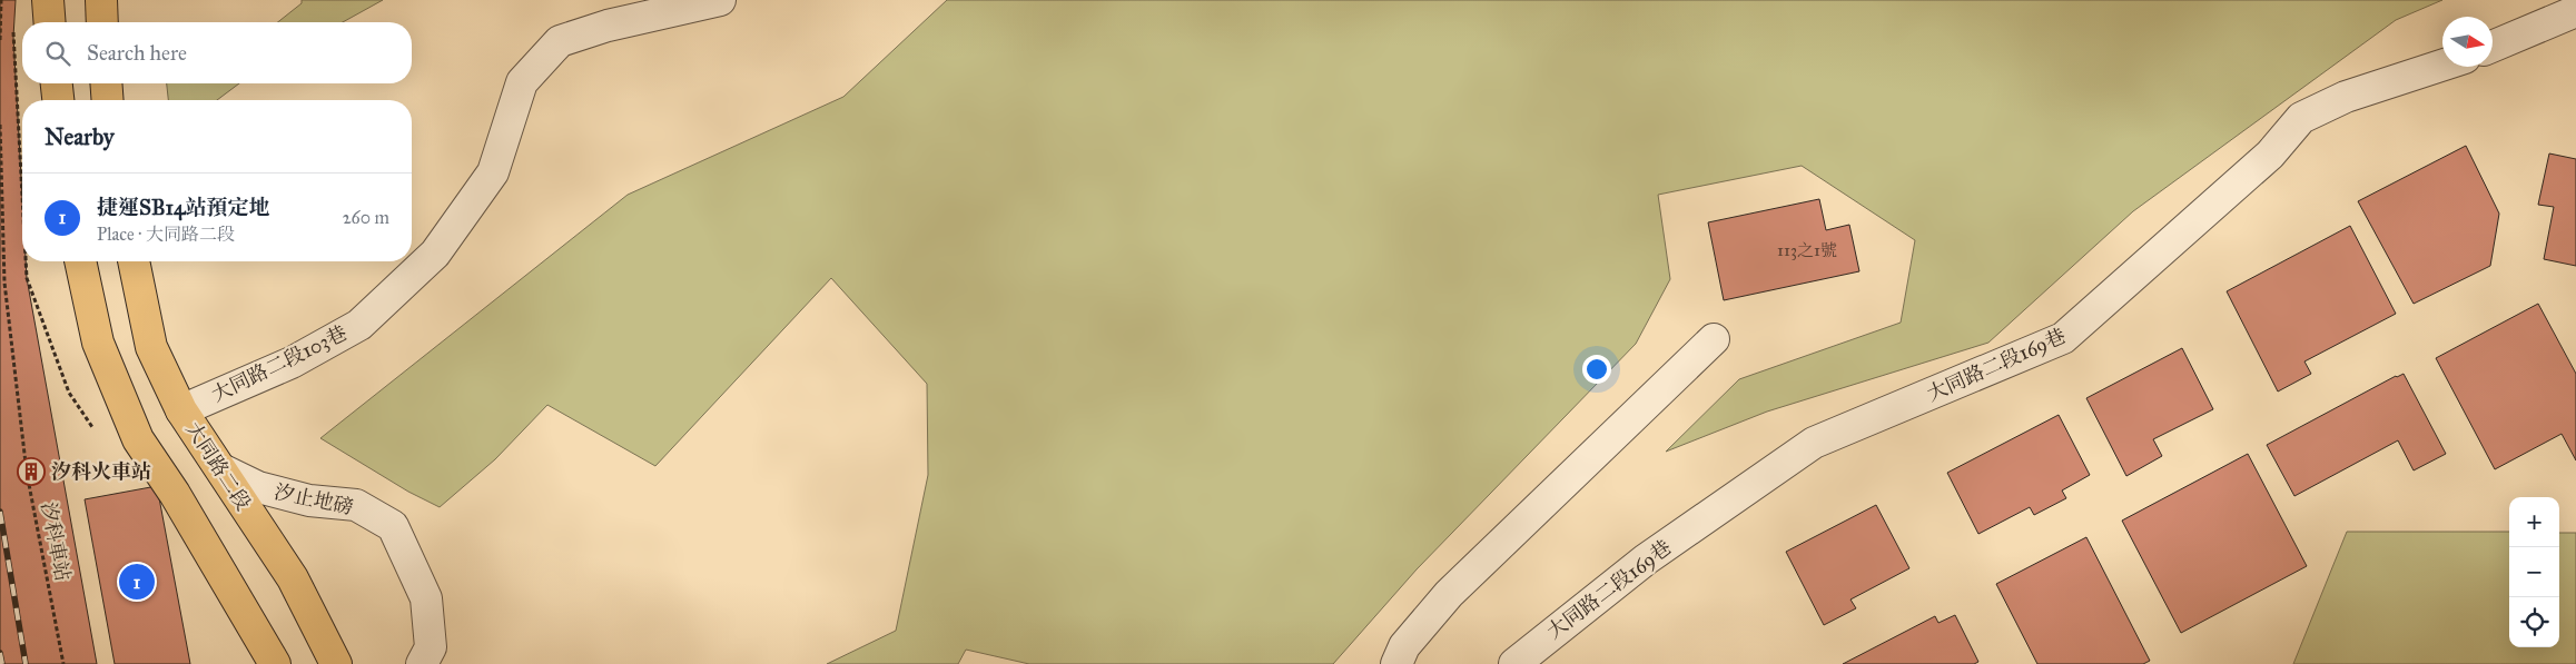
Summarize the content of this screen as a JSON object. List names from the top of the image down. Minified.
{"streets":{"main road":["大同路二段"],"lane":["大同路二段103巷","大同路二段169巷","汐止地磅"],"path":["汐科車站"]},"crossings":[["大同路二段103巷","大同路二段"],["大同路二段","汐止地磅"]],"places":{"building":["汐科火車站"]},"house_numbers":["113之1號"],"north":"right","page":{"search":"Search here","heading":"Nearby","list":[{"mark":"1","name":"捷運SB14站預定地","note":"Place · 大同路二段","value":"260 m"}],"map_buttons":["+","−"],"pins":"1"}}
